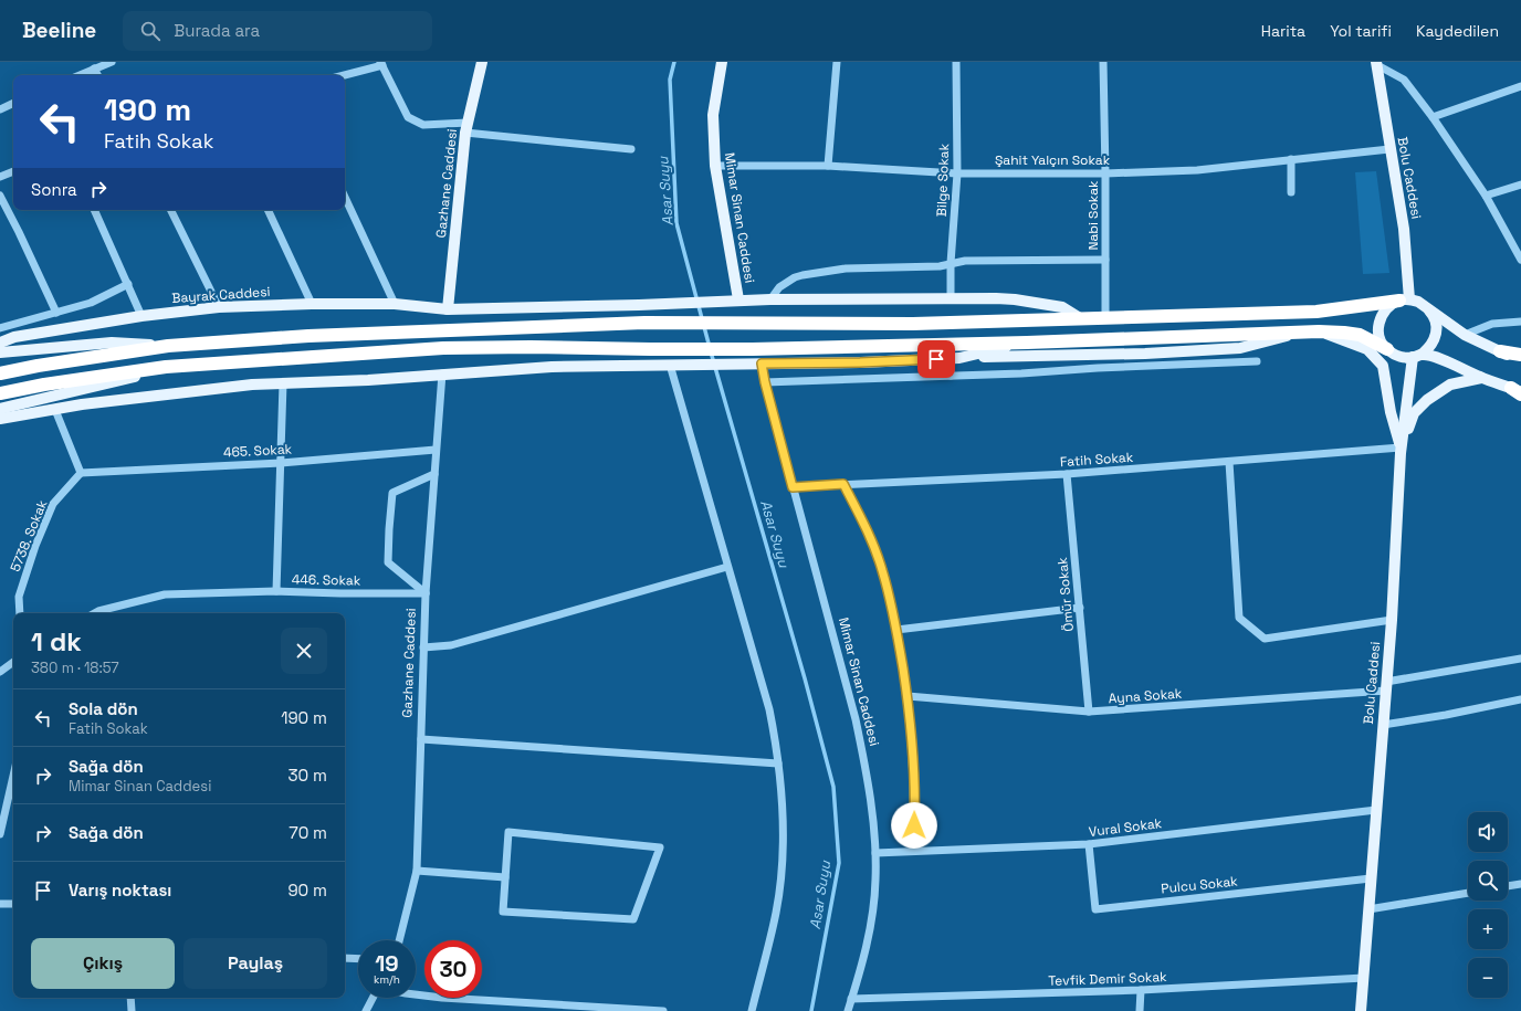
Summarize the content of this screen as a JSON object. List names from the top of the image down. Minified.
{"streets":{"main road":["Bolu Caddesi","Gazhane Caddesi","Mimar Sinan Caddesi","Bayrak Caddesi"],"street":["Şahit Yalçın Sokak","Bilge Sokak","Nabi Sokak","465. Sokak","Fatih Sokak","5738. Sokak","446. Sokak","Ömür Sokak","Ayna Sokak","Vural Sokak","Pulcu Sokak","Tevfik Demir Sokak"]},"crossings":[["Şahit Yalçın Sokak","Bolu Caddesi"],["Şahit Yalçın Sokak","Bilge Sokak"],["Şahit Yalçın Sokak","Nabi Sokak"],["Şahit Yalçın Sokak","Mimar Sinan Caddesi"],["Bolu Caddesi","Fatih Sokak"],["Bolu Caddesi","Ayna Sokak"],["Bolu Caddesi","Vural Sokak"],["Bolu Caddesi","Pulcu Sokak"],["Bolu Caddesi","Tevfik Demir Sokak"],["Bilge Sokak","Bayrak Caddesi"],["Gazhane Caddesi","Bayrak Caddesi"],["Gazhane Caddesi","465. Sokak"],["Gazhane Caddesi","446. Sokak"],["Mimar Sinan Caddesi","Bayrak Caddesi"],["Mimar Sinan Caddesi","Fatih Sokak"],["Mimar Sinan Caddesi","Vural Sokak"],["Mimar Sinan Caddesi","Tevfik Demir Sokak"],["465. Sokak","5738. Sokak"],["465. Sokak","446. Sokak"],["Fatih Sokak","Ömür Sokak"],["Ömür Sokak","Ayna Sokak"],["Vural Sokak","Pulcu Sokak"]],"water":["Asar Suyu"],"page":{"header":"Beeline","search":"Burada ara","nav":["Harita","Yol tarifi","Kaydedilen"],"turn":["190 m","Fatih Sokak"],"then":"Sonra","heading":["1 dk","380 m · 18:57"],"list":[{"name":"Sola dön","note":"Fatih Sokak","value":"190 m"},{"name":"Sağa dön","note":"Mimar Sinan Caddesi","value":"30 m"},{"name":"Sağa dön","value":"70 m"},{"name":"Varış noktası","value":"90 m"}],"map_buttons":["+","−"],"buttons":["Çıkış","Paylaş"],"speed":"19 km/h","limit":"30"}}
